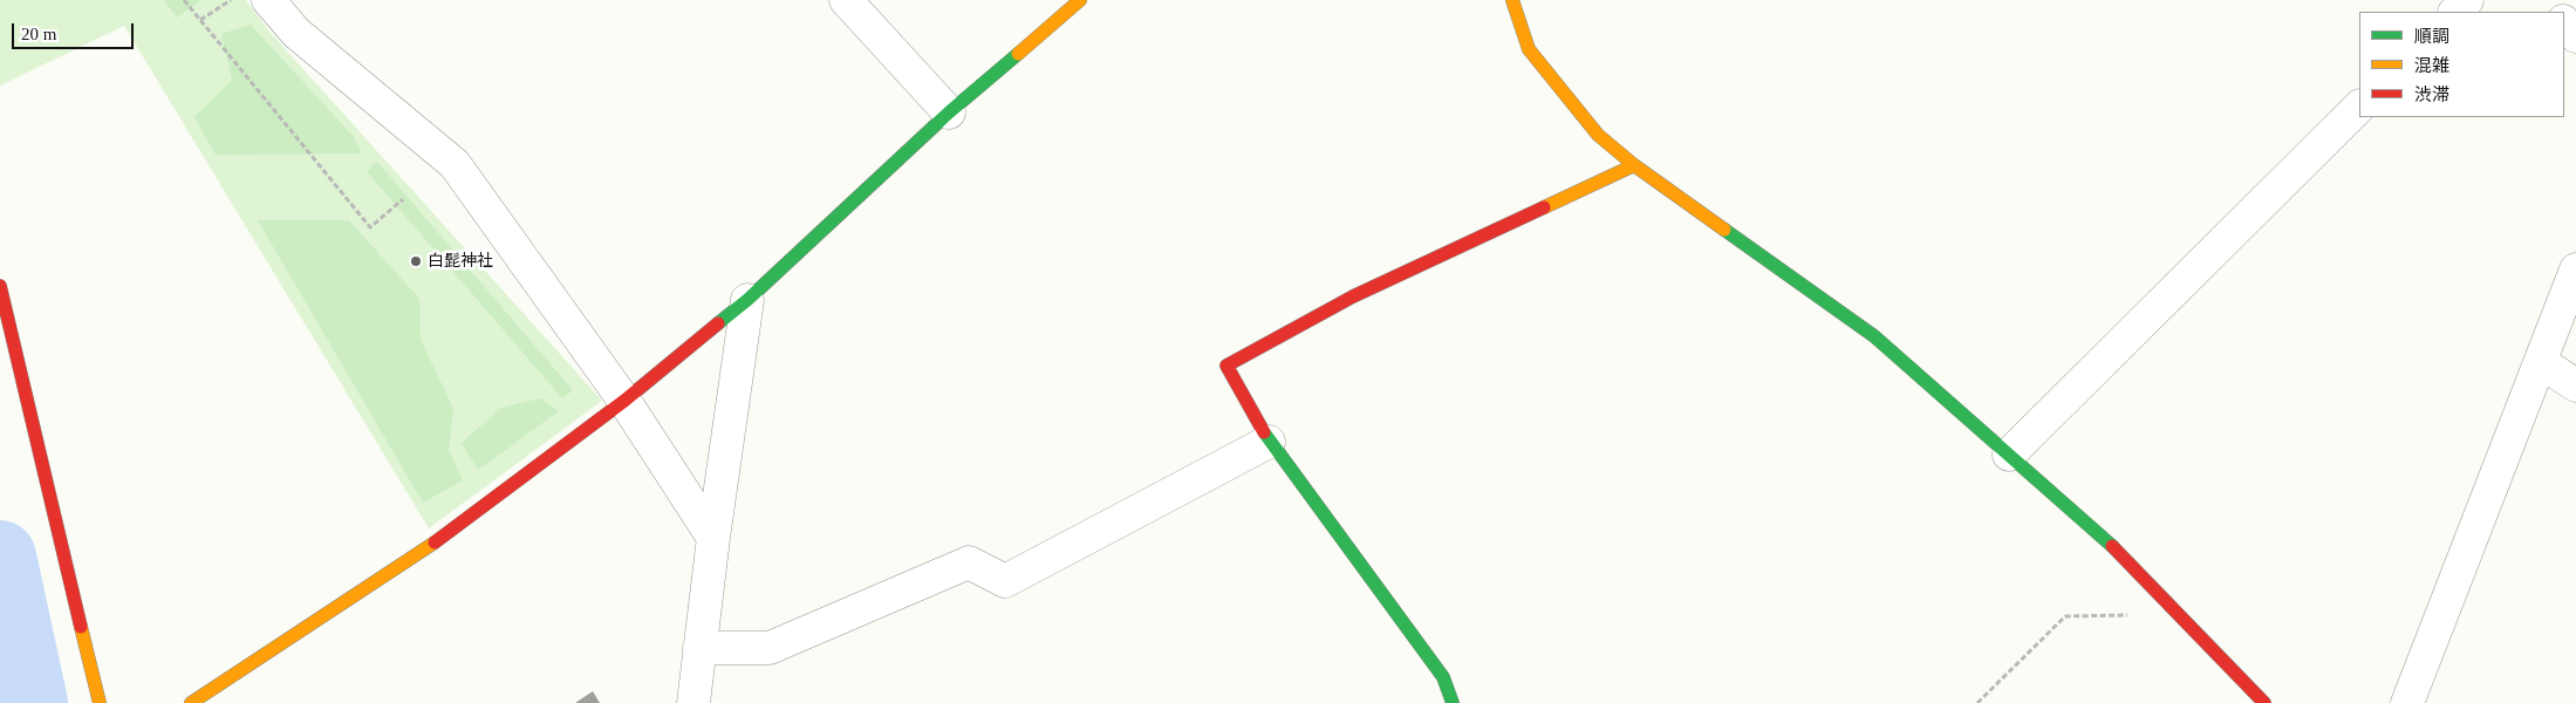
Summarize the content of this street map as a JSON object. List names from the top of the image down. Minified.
{"places":["白髭神社"],"legend":["順調","混雑","渋滞"],"scale_bar":"20 m"}
